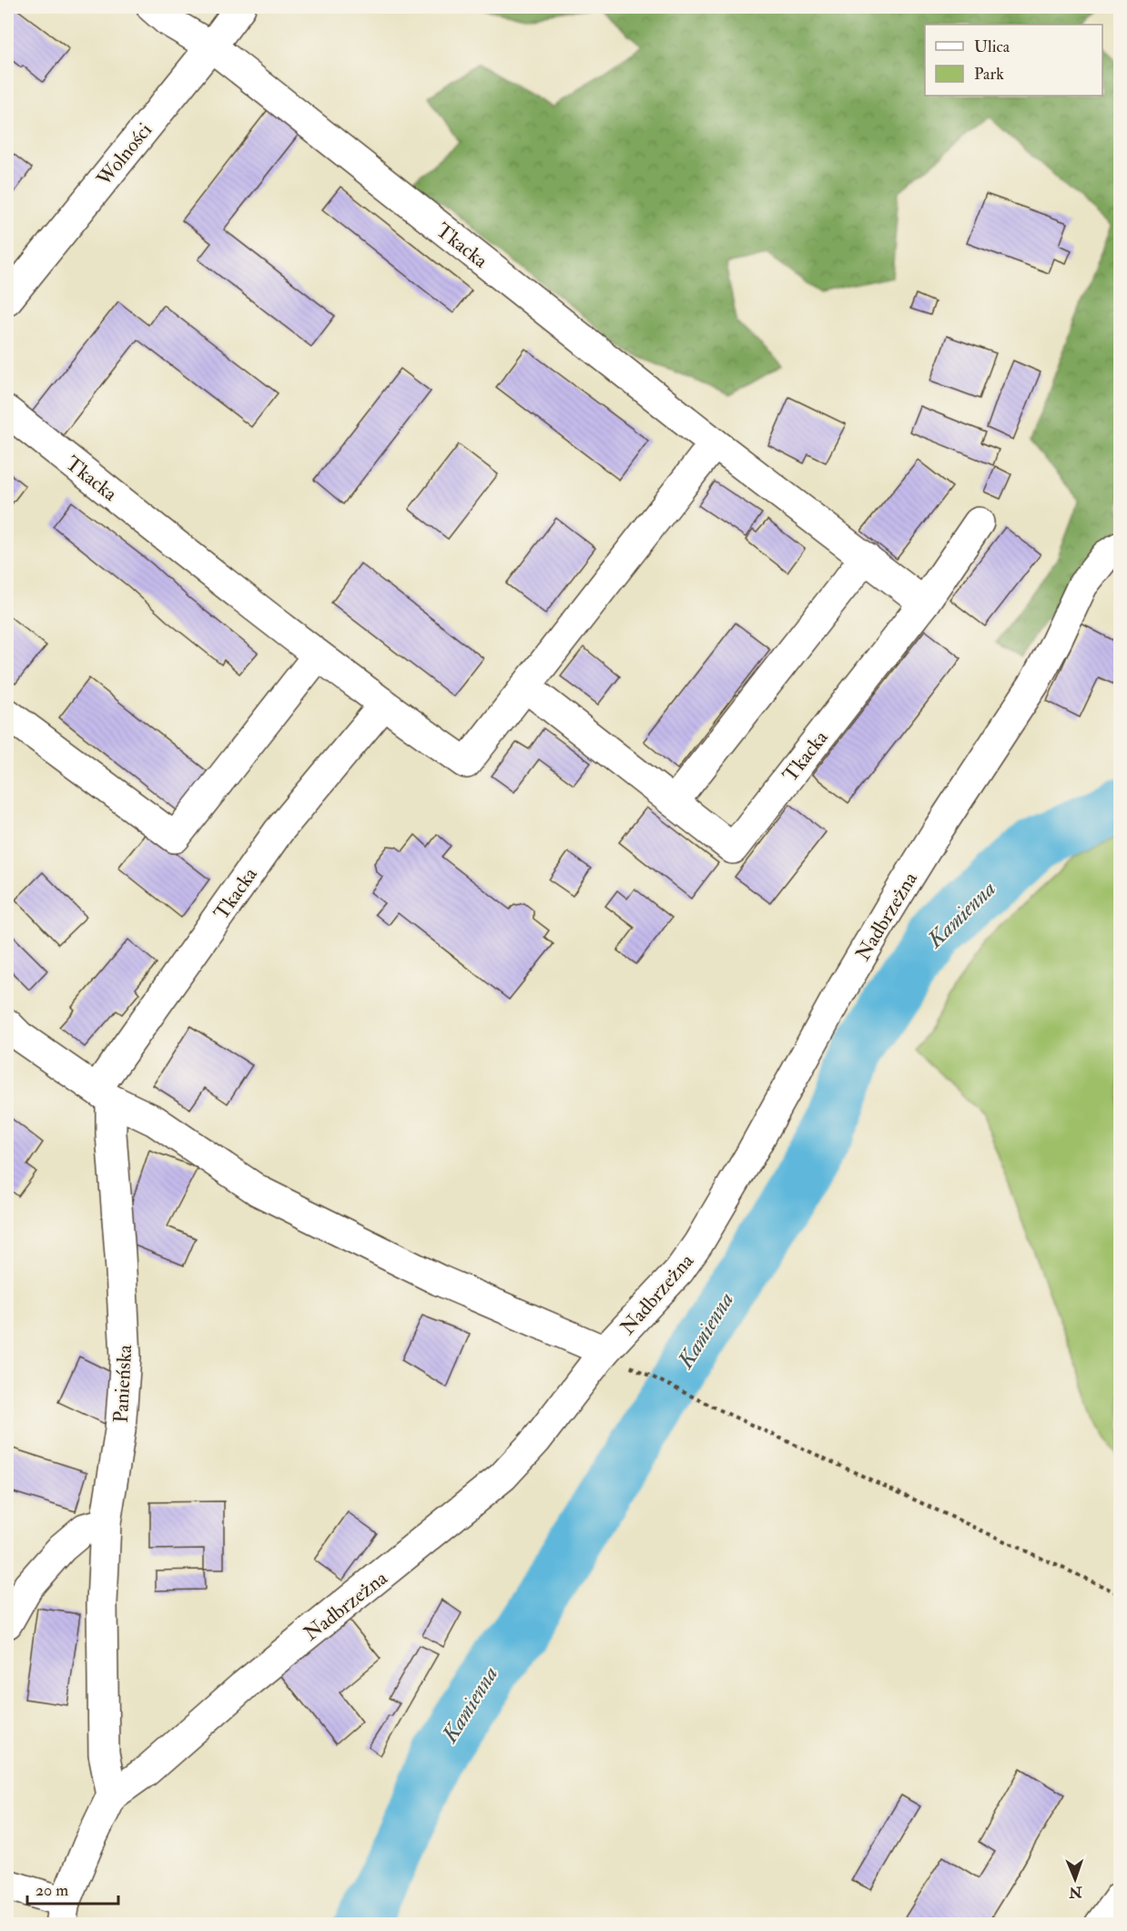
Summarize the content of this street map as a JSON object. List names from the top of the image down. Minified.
{"streets":{"street":["Wolności","Tkacka","Nadbrzeżna","Panieńska"]},"crossings":[["Wolności","Tkacka"],["Tkacka","Panieńska"],["Nadbrzeżna","Panieńska"]],"water":["Kamienna"],"legend":["Ulica","Park"],"scale_bar":"20 m","north":"bottom"}
